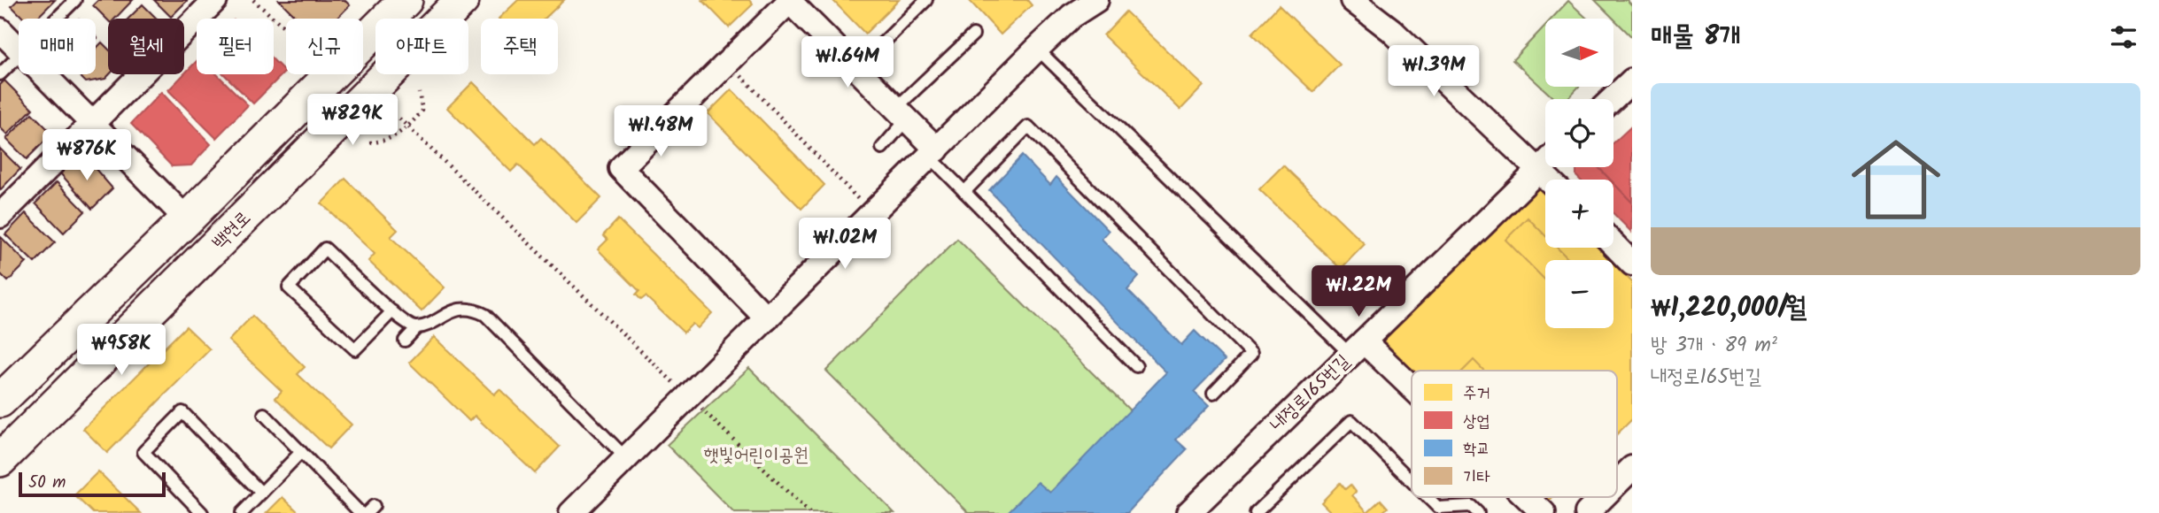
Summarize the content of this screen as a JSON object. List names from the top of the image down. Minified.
{"streets":{"main road":["백현로"],"street":["내정로165번길"]},"parks":["햇빛어린이공원"],"legend":["주거","상업","학교","기타"],"scale_bar":"50 m","north":"right","page":{"heading":"매물 8개","map_buttons":["+","−"],"chip":["매매","월세","필터","신규","아파트","주택"],"price":["₩1.64M","₩1.39M","₩829K","₩1.48M","₩876K","₩1.02M","₩1.22M","₩958K"],"list":[{"name":"₩1,220,000/월","note":"방 3개 · 89 m² · 내정로165번길"}],"scale":"50 m"}}
